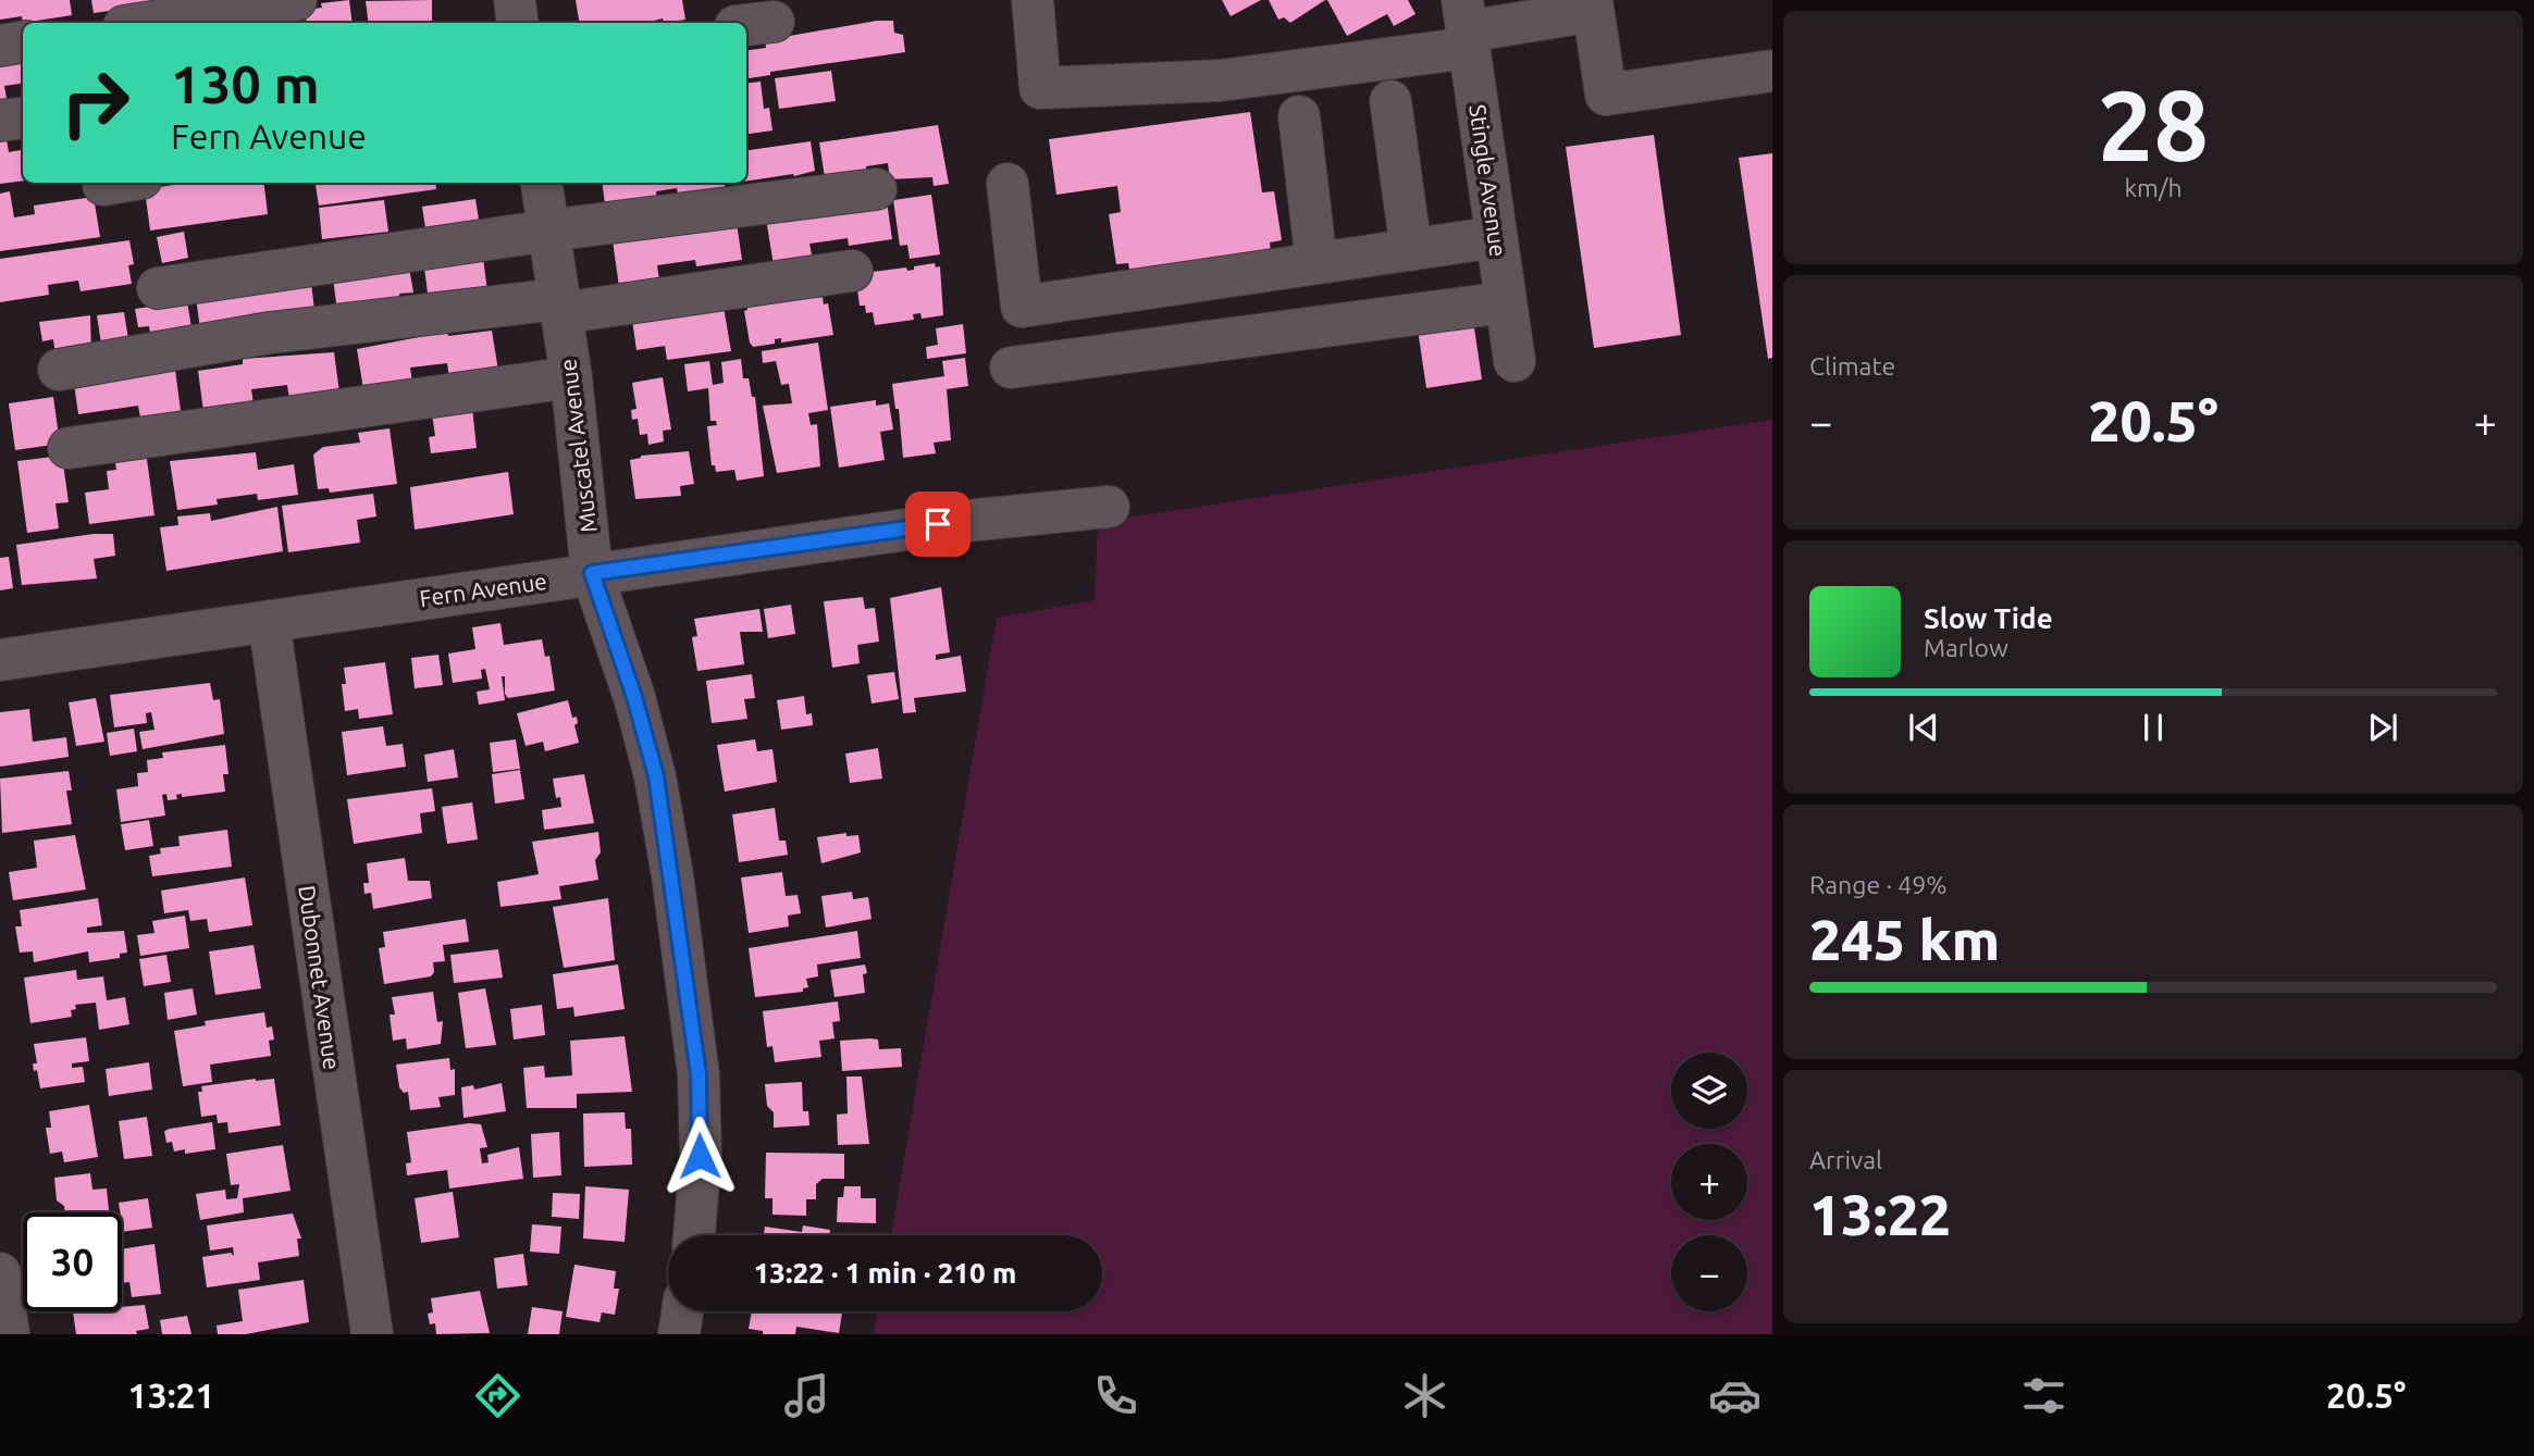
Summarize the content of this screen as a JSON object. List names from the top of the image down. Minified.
{"streets":{"street":["Stingle Avenue","Muscatel Avenue","Fern Avenue","Dubonnet Avenue"]},"crossings":[["Muscatel Avenue","Fern Avenue"],["Fern Avenue","Dubonnet Avenue"]],"page":{"tile":[["28","km/h"],"Climate",["Range · 49%","245 km"],["Arrival","13:22"]],"turn":["130 m","Fern Avenue"],"heat":["−","20.5°","+"],"song":["Slow Tide","Marlow"],"map_buttons":["+","−"],"limit":"30","trip":"13:22 · 1 min · 210 m","tabs":["13:21","20.5°"]}}
